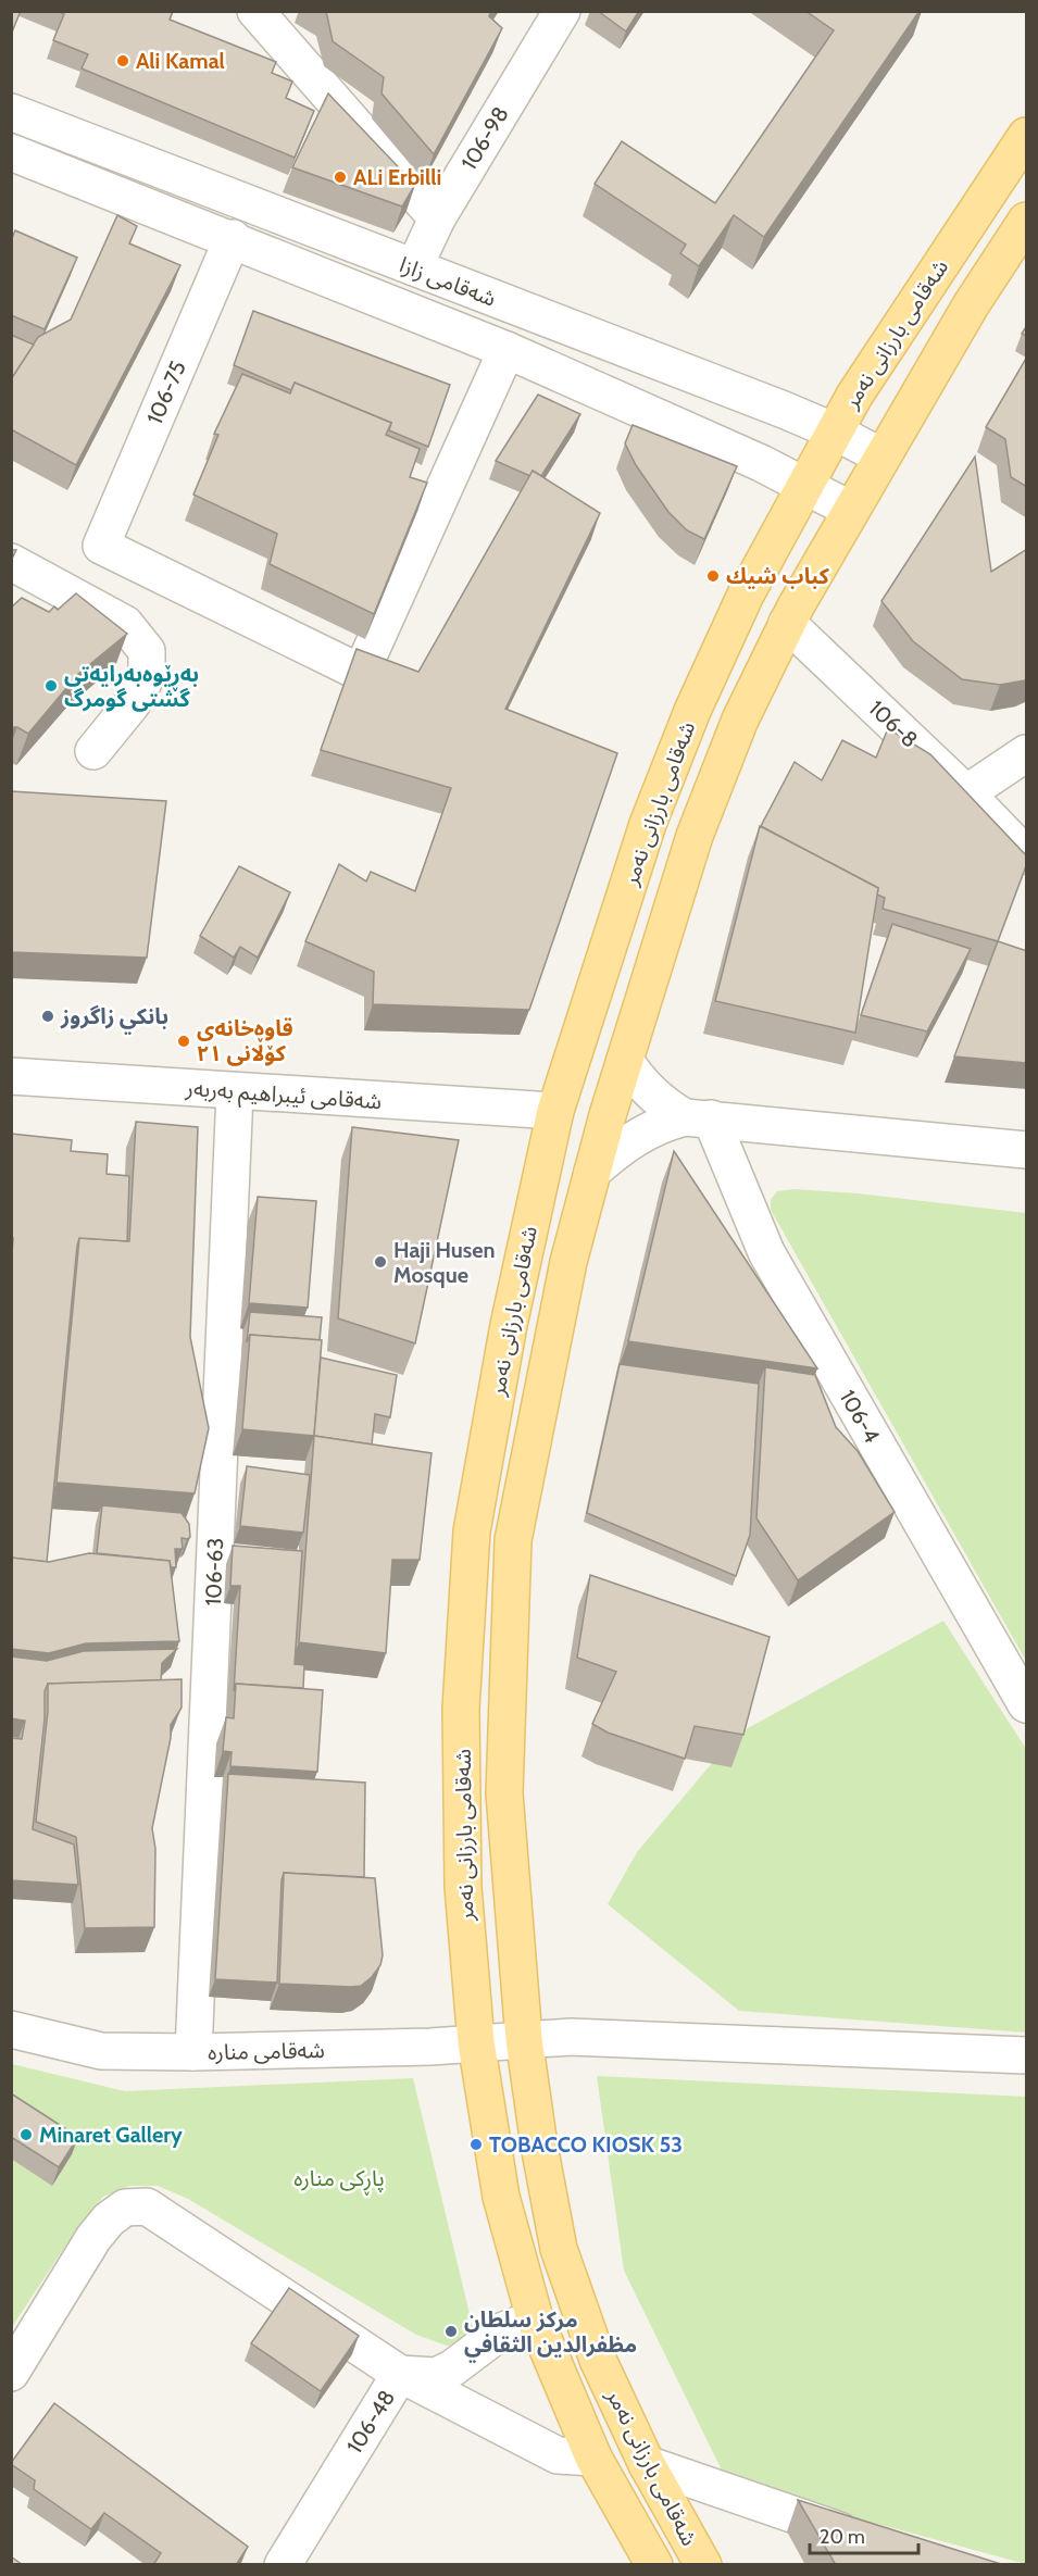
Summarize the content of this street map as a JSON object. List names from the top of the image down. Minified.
{"streets":{"main road":["شەقامی بارزانی نەمر"],"street":["106-98","شەقامی زازا","106-75","106-8","شەقامی ئیبراهیم بەربەر","106-4","106-63","شەقامی منارە","106-48"]},"crossings":[["106-98","شەقامی زازا"],["شەقامی زازا","شەقامی بارزانی نەمر"],["شەقامی زازا","106-75"],["شەقامی بارزانی نەمر","106-8"],["شەقامی بارزانی نەمر","شەقامی ئیبراهیم بەربەر"],["شەقامی بارزانی نەمر","شەقامی منارە"],["شەقامی بارزانی نەمر","106-48"],["شەقامی ئیبراهیم بەربەر","106-63"],["106-63","شەقامی منارە"]],"parks":["پاڕکی منارە"],"places":["Ali Kamal","ALi Erbilli","كباب شيك","بەڕێوەبەرایەتی گشتی گومرگ","بانكي زاگروز","قاوەخانەی کۆڵانی ٢١","Haji Husen Mosque","Minaret Gallery","TOBACCO KIOSK 53","مركز سلطان مظفرالدين الثقافي"],"scale_bar":"20 m"}
